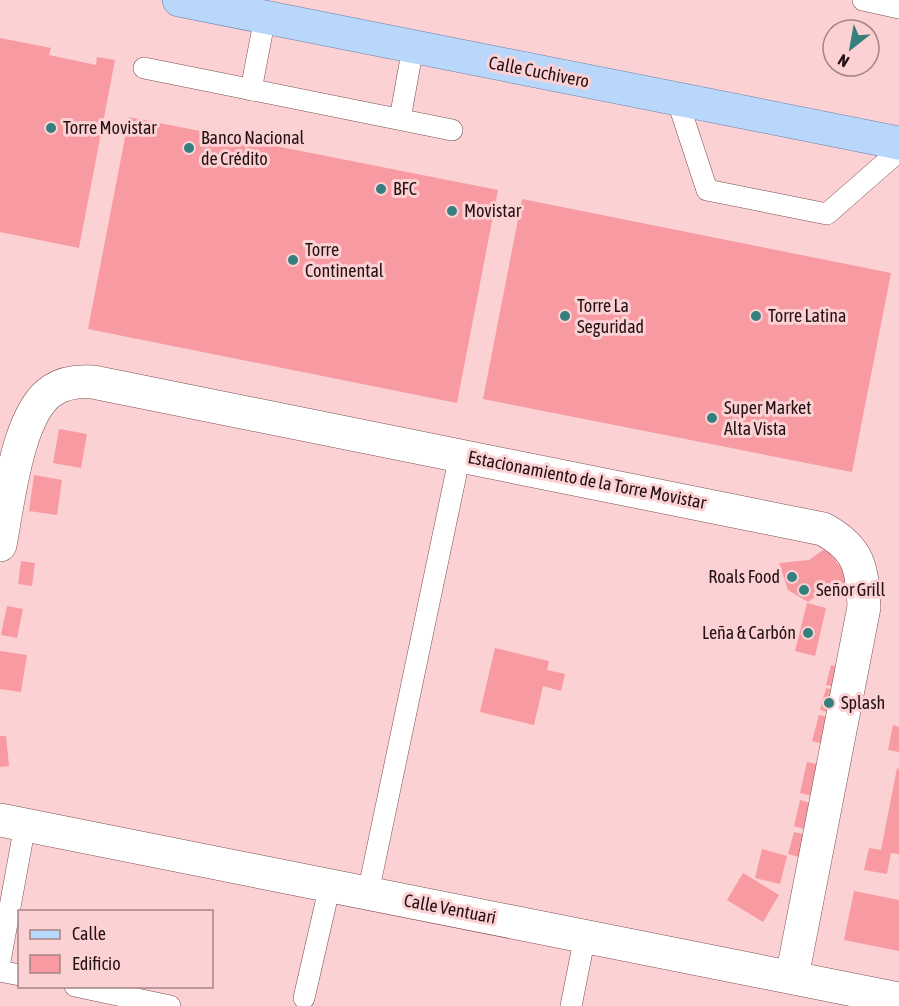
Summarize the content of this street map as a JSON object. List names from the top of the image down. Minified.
{"streets":{"main road":["Calle Cuchivero"],"street":["Estacionamiento de la Torre Movistar","Calle Ventuari"]},"crossings":[["Estacionamiento de la Torre Movistar","Calle Ventuari"]],"places":["Torre Movistar","Banco Nacional de Crédito","BFC","Movistar","Torre Continental","Torre La Seguridad","Torre Latina","Super Market Alta Vista","Roals Food","Señor Grill","Leña & Carbón","Splash"],"legend":["Calle","Edificio"],"north":"bottom left"}
